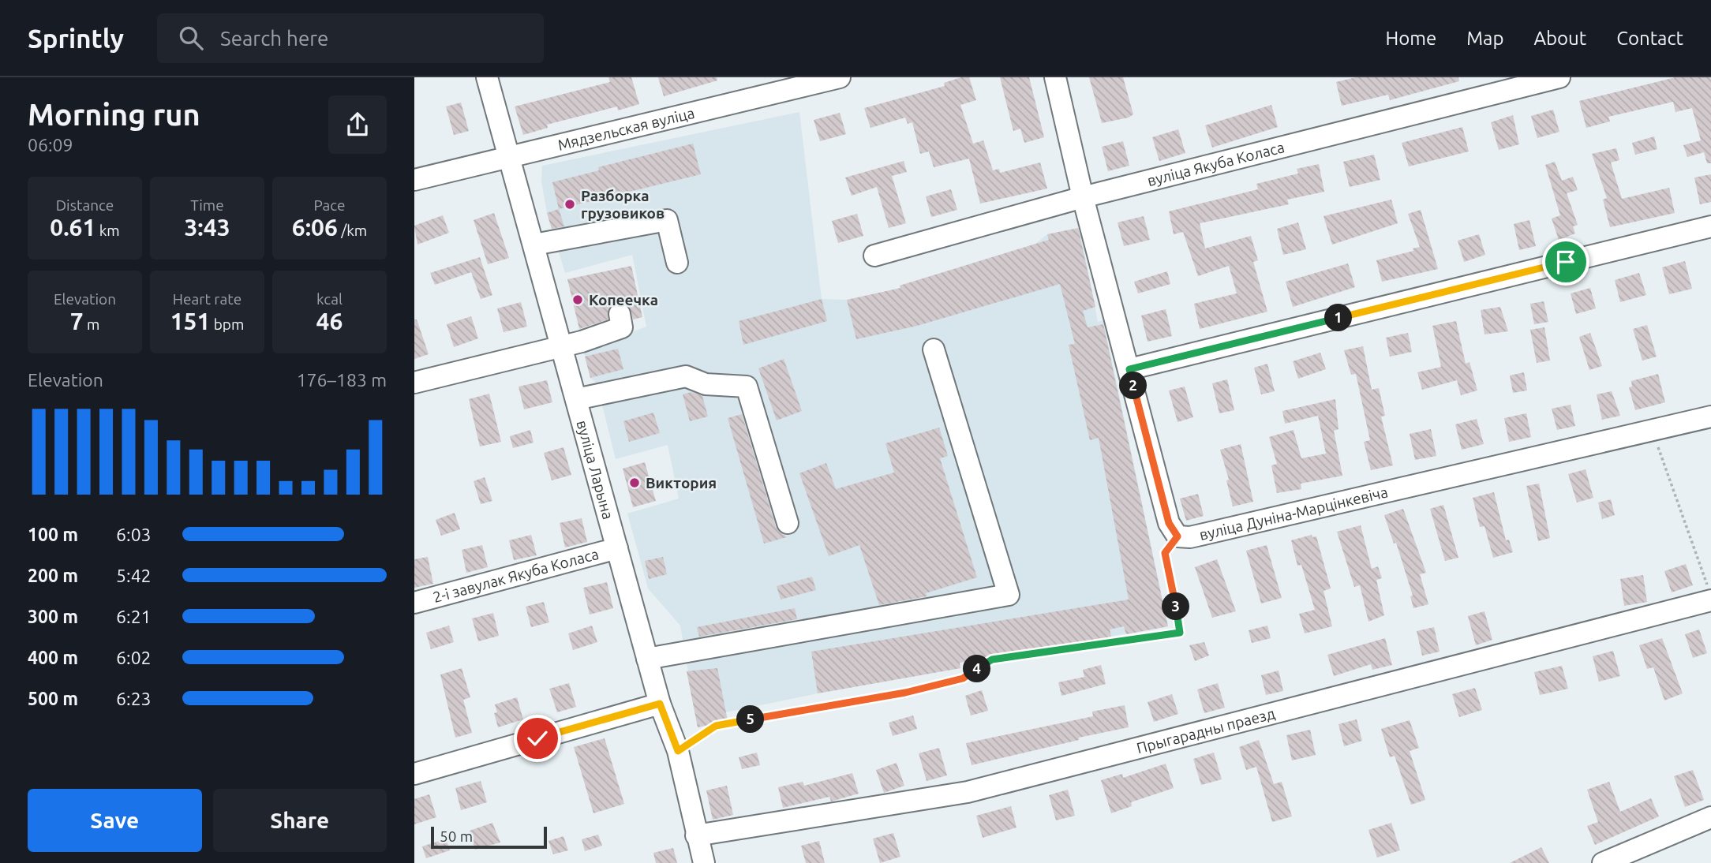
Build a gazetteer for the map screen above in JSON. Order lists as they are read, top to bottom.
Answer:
{
  "streets": {
    "street": [
      "Мядзельская вуліца",
      "вуліца Якуба Коласа",
      "вуліца Ларына",
      "вуліца Дуніна-Марцінкевіча",
      "2-і завулак Якуба Коласа",
      "Прыгарадны праезд"
    ]
  },
  "crossings": [
    ["Мядзельская вуліца", "вуліца Ларына"],
    ["вуліца Якуба Коласа", "вуліца Дуніна-Марцінкевіча"],
    ["вуліца Ларына", "2-і завулак Якуба Коласа"],
    ["вуліца Ларына", "Прыгарадны праезд"]
  ],
  "places": ["Разборка грузовиков", "Копеечка", "Виктория"],
  "scale_bar": "50 m",
  "page": {
    "header": "Sprintly",
    "search": "Search here",
    "nav": [
      "Home",
      "Map",
      "About",
      "Contact"
    ],
    "heading": ["Morning run", "06:09"],
    "stats": [
      ["Distance", "0.61 km"],
      ["Time", "3:43"],
      ["Pace", "6:06 /km"],
      ["Elevation", "7 m"],
      ["Heart rate", "151 bpm"],
      ["kcal", "46"]
    ],
    "pins": [
      "1",
      "2",
      "3",
      "4",
      "5"
    ],
    "chart": ["Elevation", "176–183 m"],
    "list": [
      {
        "name": "100 m",
        "note": "6:03"
      },
      {
        "name": "200 m",
        "note": "5:42"
      },
      {
        "name": "300 m",
        "note": "6:21"
      },
      {
        "name": "400 m",
        "note": "6:02"
      },
      {
        "name": "500 m",
        "note": "6:23"
      }
    ],
    "buttons": ["Save", "Share"],
    "scale": "50 m"
  }
}
